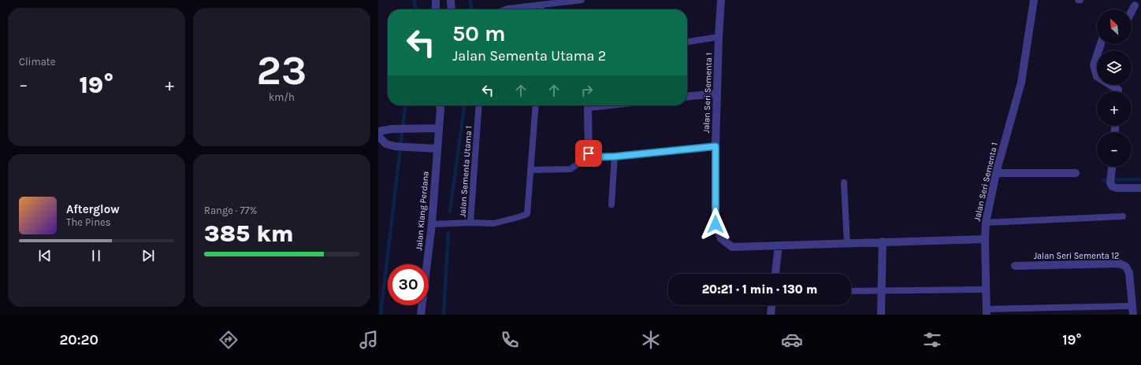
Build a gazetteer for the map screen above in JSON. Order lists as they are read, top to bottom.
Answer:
{
  "streets": {
    "street": ["Jalan Seri Sementa 1", "Jalan Klang Perdana", "Jalan Seri Sementa 12"],
    "lane": ["Jalan Sementa Utama 1"]
  },
  "crossings": [
    ["Jalan Sementa Utama 1", "Jalan Klang Perdana"]
  ],
  "north": "top left",
  "page": {
    "tile": [
      "Climate",
      ["23", "km/h"],
      ["Range · 77%", "385 km"]
    ],
    "map_buttons": ["+", "−"],
    "turn": ["50 m", "Jalan Sementa Utama 2"],
    "heat": ["−", "19°", "+"],
    "song": ["Afterglow", "The Pines"],
    "limit": "30",
    "trip": "20:21 · 1 min · 130 m",
    "tabs": ["20:20", "19°"]
  }
}
